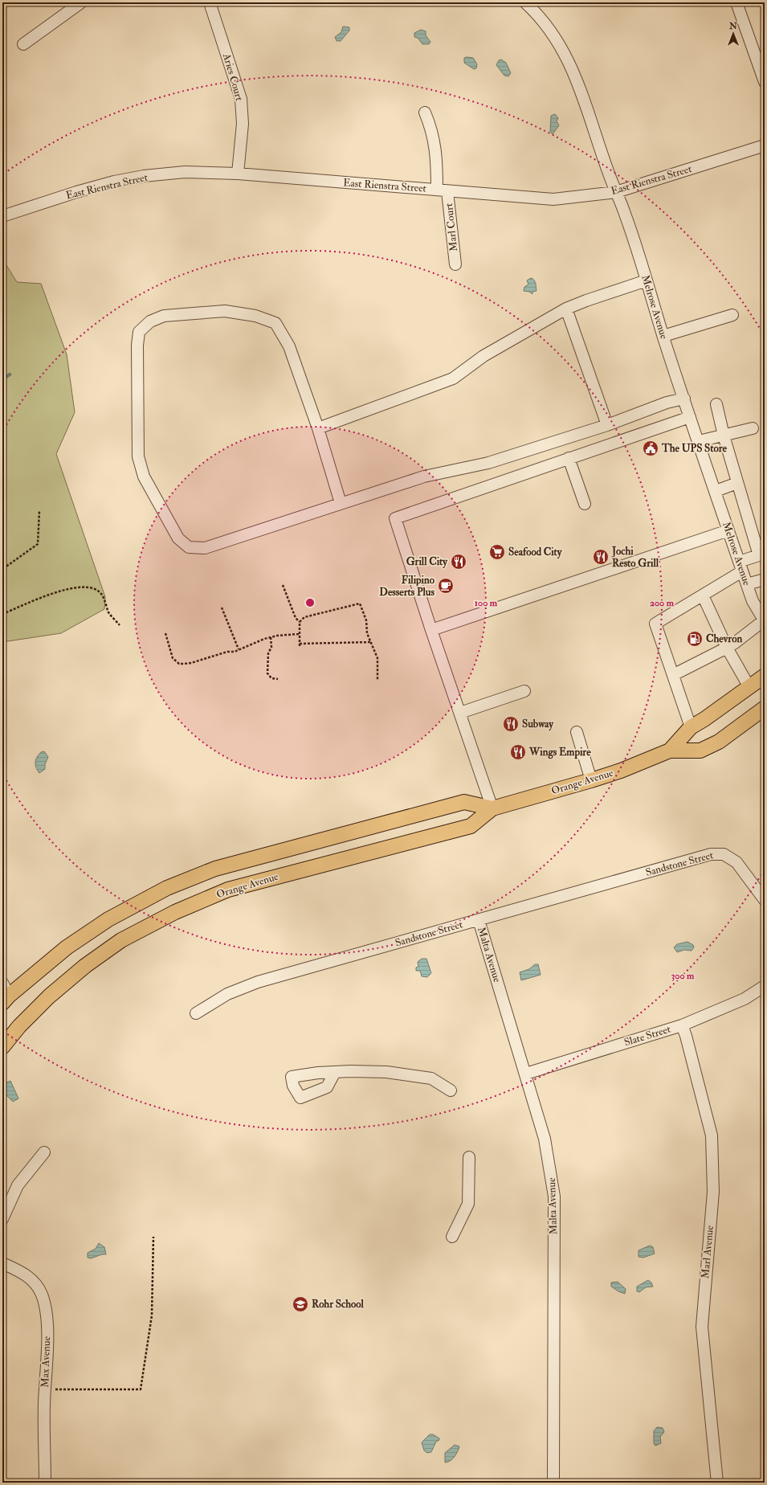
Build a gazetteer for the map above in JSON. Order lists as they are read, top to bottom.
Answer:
{
  "streets": {
    "main road": ["Orange Avenue"],
    "street": [
      "Aries Court",
      "East Rienstra Street",
      "Marl Court",
      "Melrose Avenue",
      "Sandstone Street",
      "Malta Avenue",
      "Slate Street",
      "Marl Avenue",
      "Max Avenue"
    ]
  },
  "crossings": [
    ["Aries Court", "East Rienstra Street"],
    ["East Rienstra Street", "Marl Court"],
    ["East Rienstra Street", "Melrose Avenue"],
    ["Sandstone Street", "Malta Avenue"],
    ["Malta Avenue", "Slate Street"],
    ["Slate Street", "Marl Avenue"]
  ],
  "places": {
    "public building": ["The UPS Store"],
    "supermarket": ["Seafood City"],
    "restaurant": [
      "Jochi Resto Grill",
      "Grill City",
      "Subway",
      "Wings Empire"
    ],
    "cafe": ["Filipino Desserts Plus"],
    "fuel station": ["Chevron"],
    "school or university": ["Rohr School"]
  },
  "north": "top",
  "rings": ["100 m", "200 m", "300 m"]
}
